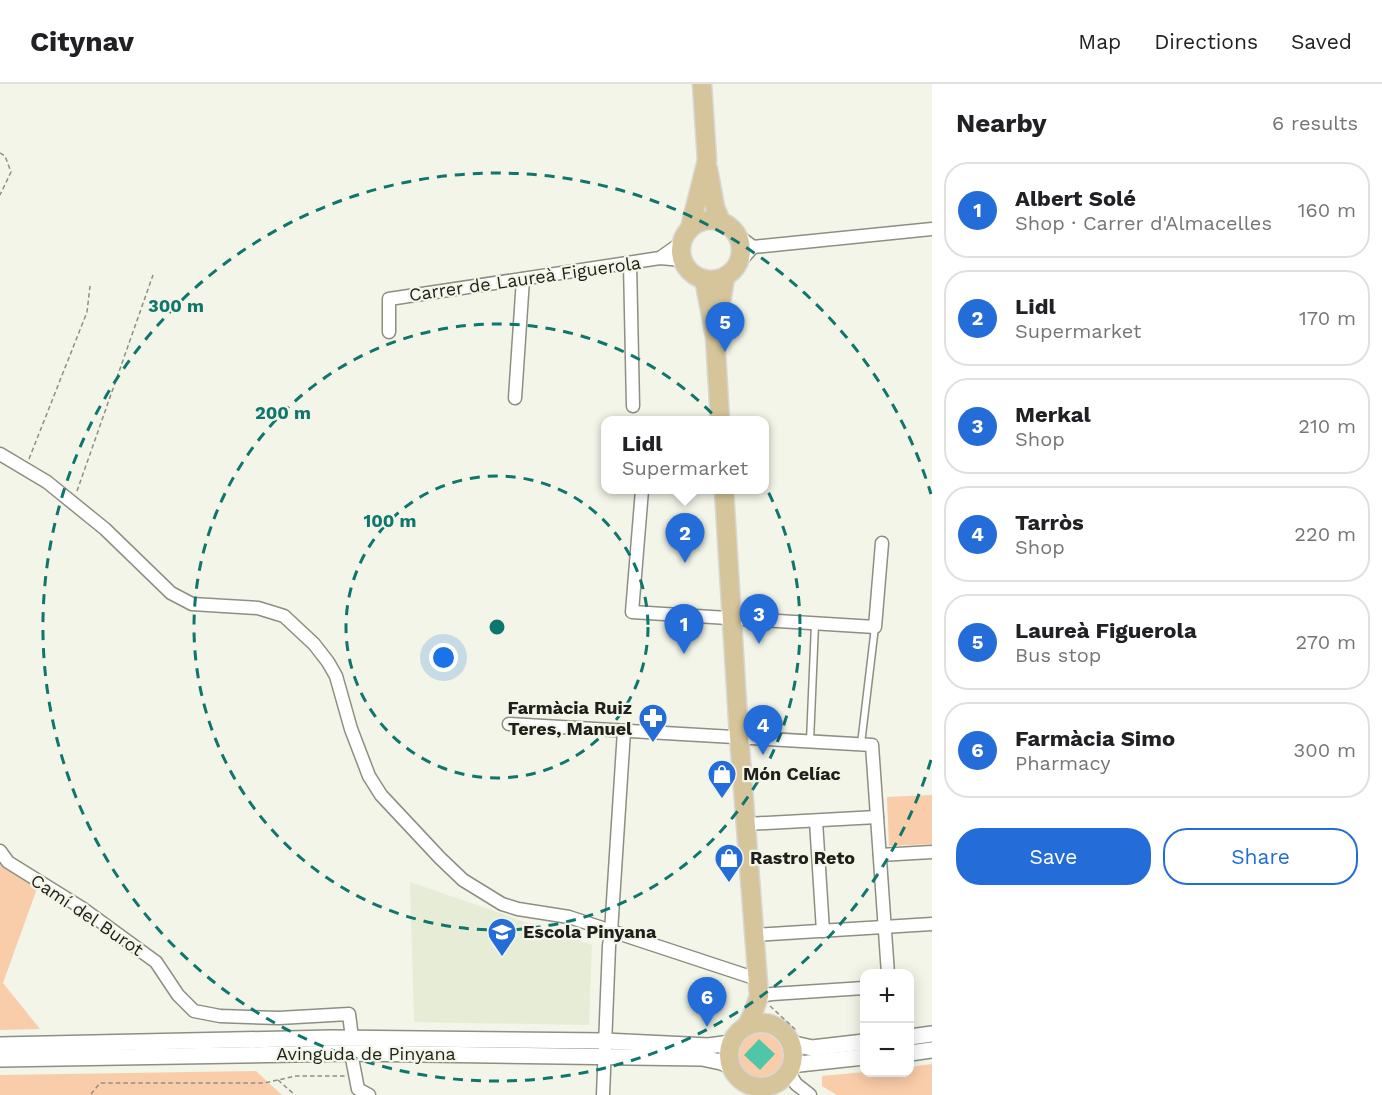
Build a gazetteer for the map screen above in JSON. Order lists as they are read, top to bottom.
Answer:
{
  "streets": {
    "street": ["Carrer de Laureà Figuerola", "Camí del Burot", "Avinguda de Pinyana"]
  },
  "crossings": [
    ["Camí del Burot", "Avinguda de Pinyana"]
  ],
  "places": {
    "pharmacy": ["Farmàcia Ruiz Teres, Manuel"],
    "shop": ["Món Celíac", "Rastro Reto"],
    "school or university": ["Escola Pinyana"]
  },
  "page": {
    "header": "Citynav",
    "nav": ["Map", "Directions", "Saved"],
    "heading": ["Nearby", "6 results"],
    "list": [
      {
        "mark": "1",
        "name": "Albert Solé",
        "note": "Shop · Carrer d'Almacelles",
        "value": "160 m"
      },
      {
        "mark": "2",
        "name": "Lidl",
        "note": "Supermarket",
        "value": "170 m"
      },
      {
        "mark": "3",
        "name": "Merkal",
        "note": "Shop",
        "value": "210 m"
      },
      {
        "mark": "4",
        "name": "Tarròs",
        "note": "Shop",
        "value": "220 m"
      },
      {
        "mark": "5",
        "name": "Laureà Figuerola",
        "note": "Bus stop",
        "value": "270 m"
      },
      {
        "mark": "6",
        "name": "Farmàcia Simo",
        "note": "Pharmacy",
        "value": "300 m"
      }
    ],
    "pins": [
      "5",
      "2",
      "3",
      "1",
      "4",
      "6"
    ],
    "popup": ["Lidl", "Supermarket"],
    "buttons": ["Save", "Share"],
    "map_buttons": ["+", "−"]
  },
  "rings": ["300 m", "200 m", "100 m"]
}
